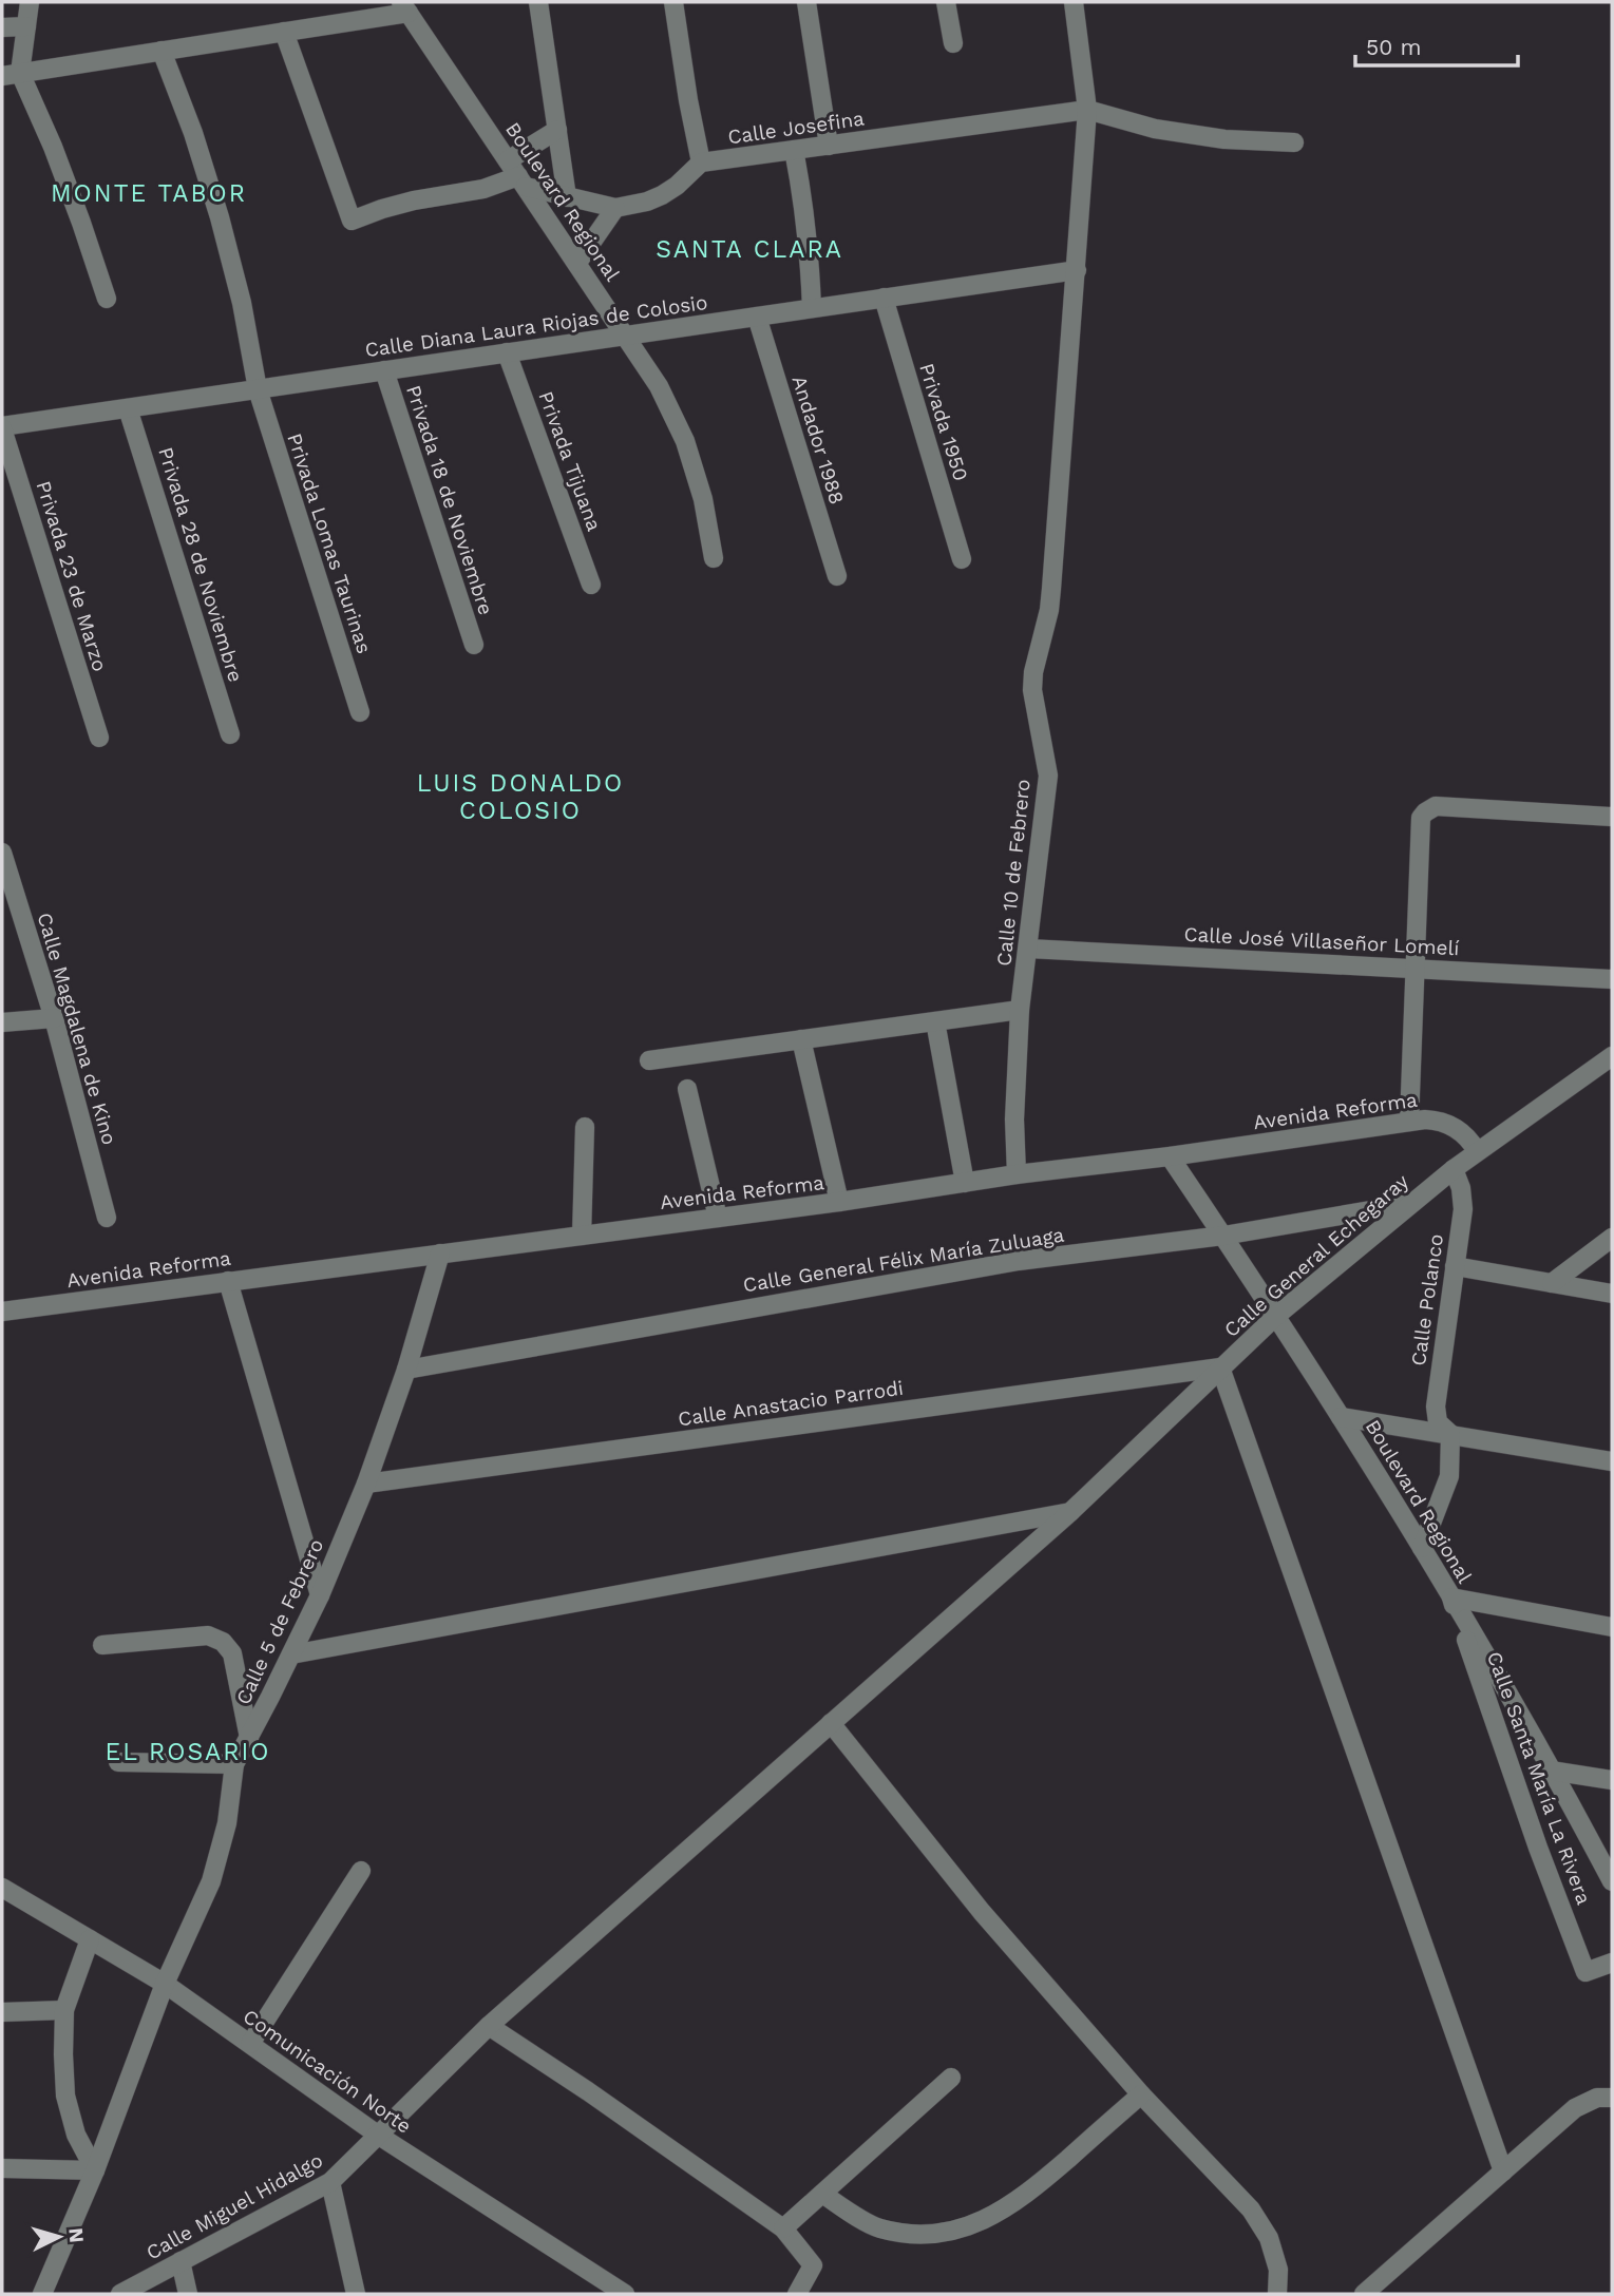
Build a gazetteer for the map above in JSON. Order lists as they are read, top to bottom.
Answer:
{
  "streets": {
    "street": [
      "Calle Josefina",
      "Boulevard Regional",
      "Calle Diana Laura Riojas de Colosio",
      "Privada 1950",
      "Andador 1988",
      "Privada Tijuana",
      "Privada 18 de Noviembre",
      "Privada Lomas Taurinas",
      "Privada 28 de Noviembre",
      "Privada 23 de Marzo",
      "Calle 10 de Febrero",
      "Calle José Villaseñor Lomelí",
      "Calle Magdalena de Kino",
      "Avenida Reforma",
      "Calle General Echegaray",
      "Calle General Félix María Zuluaga",
      "Calle Polanco",
      "Calle Anastacio Parrodi",
      "Calle 5 de Febrero",
      "Calle Santa María La Rivera",
      "Comunicación Norte",
      "Calle Miguel Hidalgo"
    ]
  },
  "crossings": [
    ["Calle Josefina", "Calle 10 de Febrero"],
    ["Boulevard Regional", "Calle Diana Laura Riojas de Colosio"],
    ["Boulevard Regional", "Avenida Reforma"],
    ["Boulevard Regional", "Calle General Echegaray"],
    ["Boulevard Regional", "Calle General Félix María Zuluaga"],
    ["Boulevard Regional", "Calle Santa María La Rivera"],
    ["Calle Diana Laura Riojas de Colosio", "Privada 1950"],
    ["Calle Diana Laura Riojas de Colosio", "Andador 1988"],
    ["Calle Diana Laura Riojas de Colosio", "Privada Tijuana"],
    ["Calle Diana Laura Riojas de Colosio", "Privada 18 de Noviembre"],
    ["Calle Diana Laura Riojas de Colosio", "Privada Lomas Taurinas"],
    ["Calle Diana Laura Riojas de Colosio", "Privada 28 de Noviembre"],
    ["Calle Diana Laura Riojas de Colosio", "Privada 23 de Marzo"],
    ["Calle Diana Laura Riojas de Colosio", "Calle 10 de Febrero"],
    ["Calle 10 de Febrero", "Calle José Villaseñor Lomelí"],
    ["Calle 10 de Febrero", "Avenida Reforma"],
    ["Avenida Reforma", "Calle General Echegaray"],
    ["Avenida Reforma", "Calle 5 de Febrero"],
    ["Calle General Echegaray", "Calle General Félix María Zuluaga"],
    ["Calle General Echegaray", "Calle Polanco"],
    ["Calle General Echegaray", "Calle Anastacio Parrodi"],
    ["Calle General Echegaray", "Calle Miguel Hidalgo"],
    ["Calle General Félix María Zuluaga", "Calle 5 de Febrero"],
    ["Calle Anastacio Parrodi", "Calle 5 de Febrero"],
    ["Calle 5 de Febrero", "Comunicación Norte"],
    ["Comunicación Norte", "Calle Miguel Hidalgo"]
  ],
  "districts": [
    "MONTE TABOR",
    "SANTA CLARA",
    "LUIS DONALDO COLOSIO",
    "EL ROSARIO"
  ],
  "scale_bar": "50 m",
  "north": "right"
}
